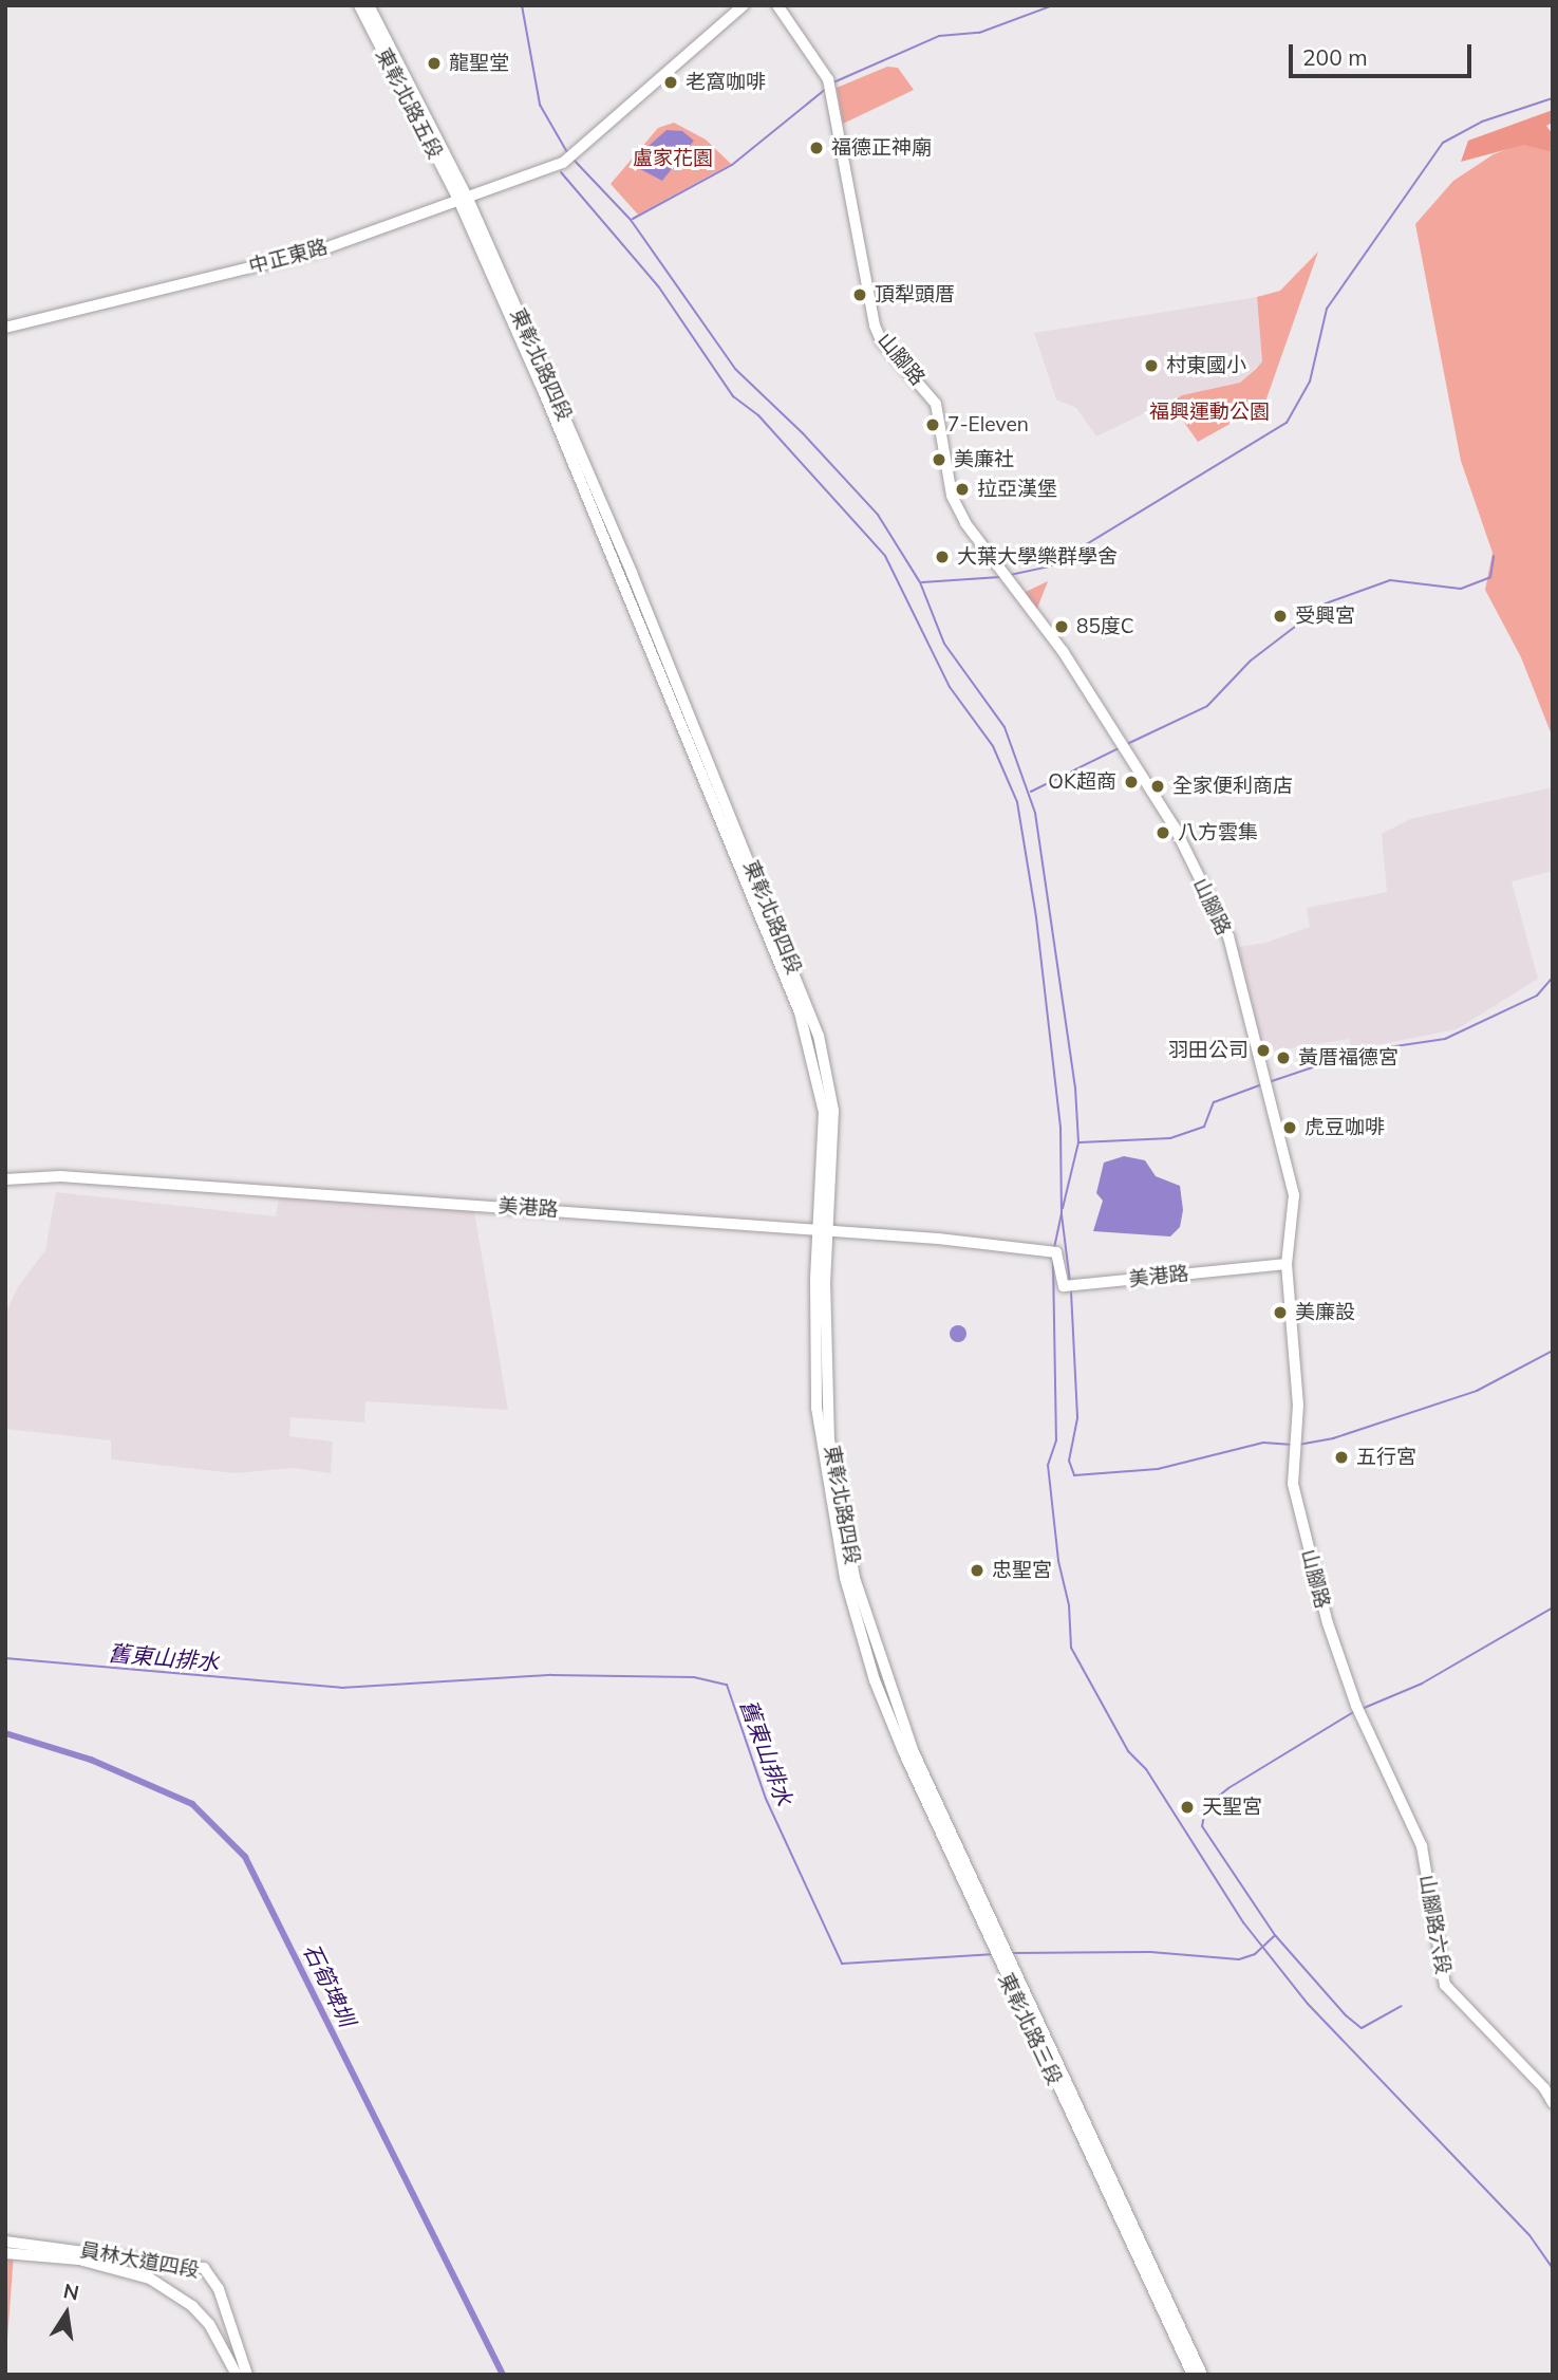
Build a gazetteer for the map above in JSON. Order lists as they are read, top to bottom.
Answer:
{
  "streets": {
    "street": [
      "東彰北路五段",
      "中正東路",
      "山腳路",
      "東彰北路四段",
      "美港路",
      "山腳路六段",
      "東彰北路三段",
      "員林大道四段"
    ]
  },
  "crossings": [
    ["東彰北路五段", "中正東路"],
    ["東彰北路五段", "東彰北路四段"],
    ["中正東路", "東彰北路四段"],
    ["山腳路", "美港路"],
    ["山腳路", "山腳路六段"],
    ["東彰北路四段", "美港路"],
    ["東彰北路四段", "東彰北路三段"]
  ],
  "water": ["舊東山排水", "石筍埤圳"],
  "parks": ["盧家花園", "福興運動公園"],
  "places": [
    "龍聖堂",
    "老窩咖啡",
    "福德正神廟",
    "頂犁頭厝",
    "村東國小",
    "7-Eleven",
    "美廉社",
    "拉亞漢堡",
    "大葉大學樂群學舍",
    "受興宮",
    "85度C",
    "OK超商",
    "全家便利商店",
    "八方雲集",
    "羽田公司",
    "黃厝福德宮",
    "虎豆咖啡",
    "美廉設",
    "五行宮",
    "忠聖宮",
    "天聖宮"
  ],
  "scale_bar": "200 m",
  "north": "top"
}
